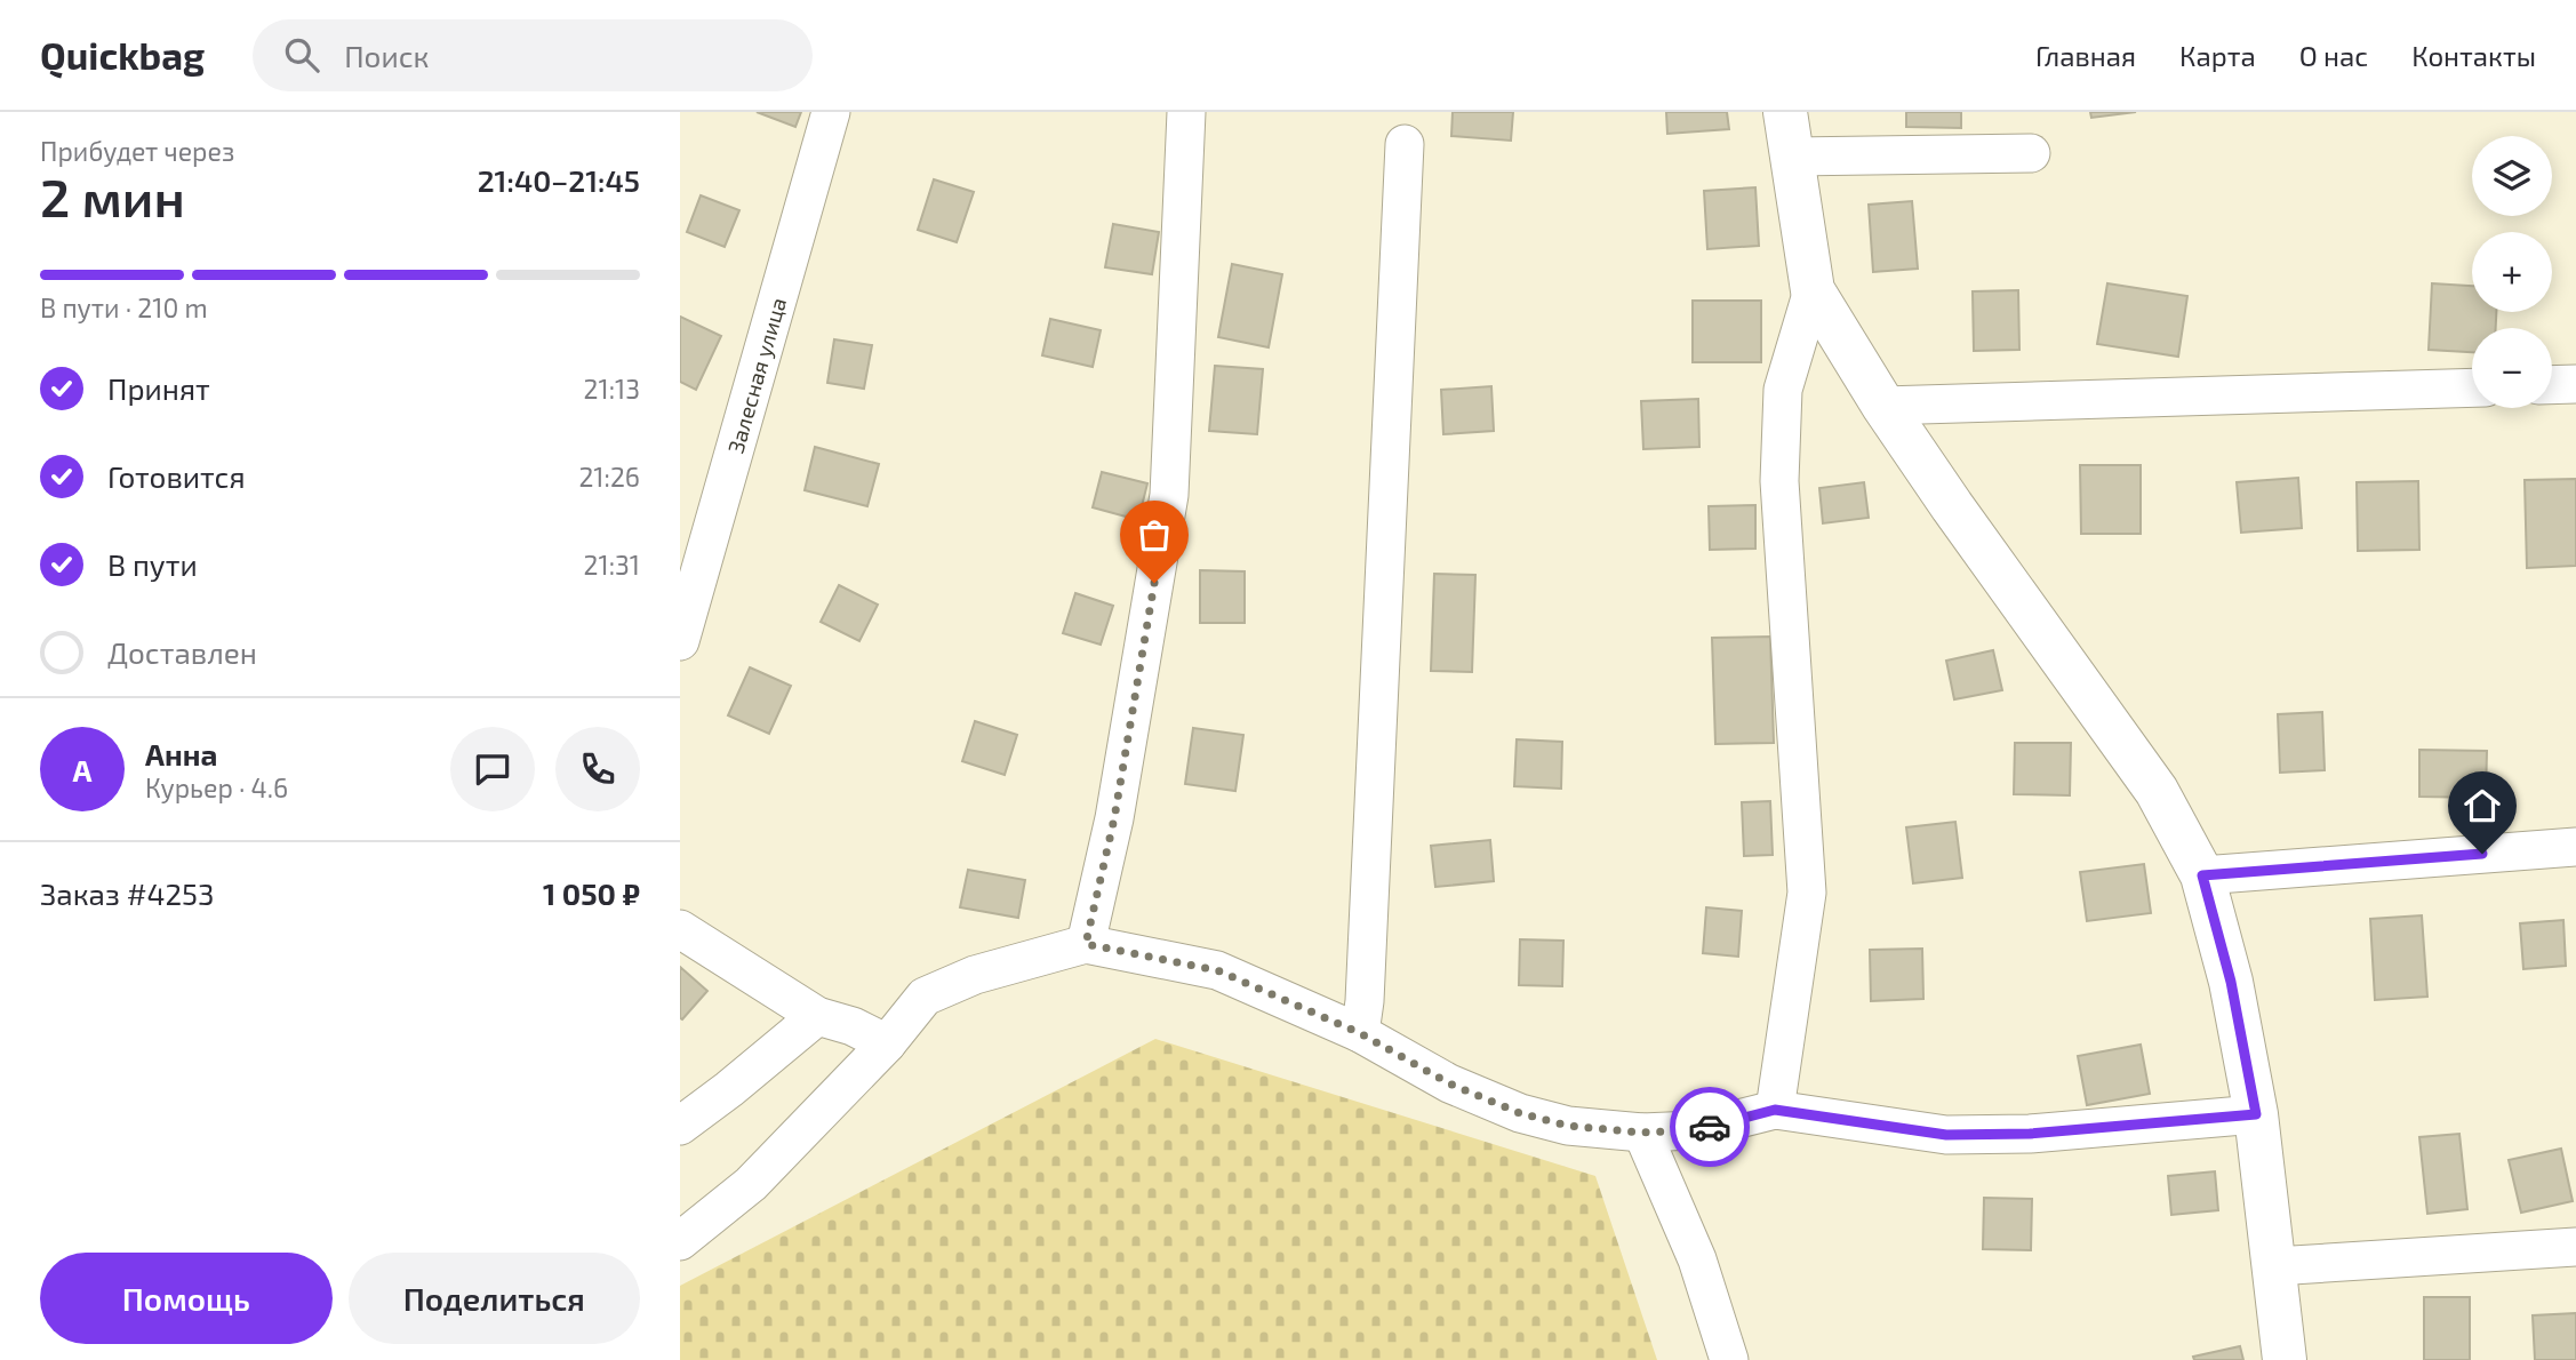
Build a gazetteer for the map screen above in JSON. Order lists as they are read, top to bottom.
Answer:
{
  "streets": {
    "street": ["Залесная улица"]
  },
  "page": {
    "header": "Quickbag",
    "search": "Поиск",
    "nav": [
      "Главная",
      "Карта",
      "О нас",
      "Контакты"
    ],
    "heading": ["2 мин", "Прибудет через", "21:40–21:45"],
    "panel": [
      "Анна",
      "Курьер · 4.6",
      "Заказ #4253",
      "1 050 ₽"
    ],
    "map_buttons": ["+", "−"],
    "bar": "В пути · 210 m",
    "list": [
      ["Принят", "21:13"],
      ["Готовится", "21:26"],
      ["В пути", "21:31"],
      "Доставлен"
    ],
    "round": "А",
    "buttons": ["Помощь", "Поделиться"]
  }
}
